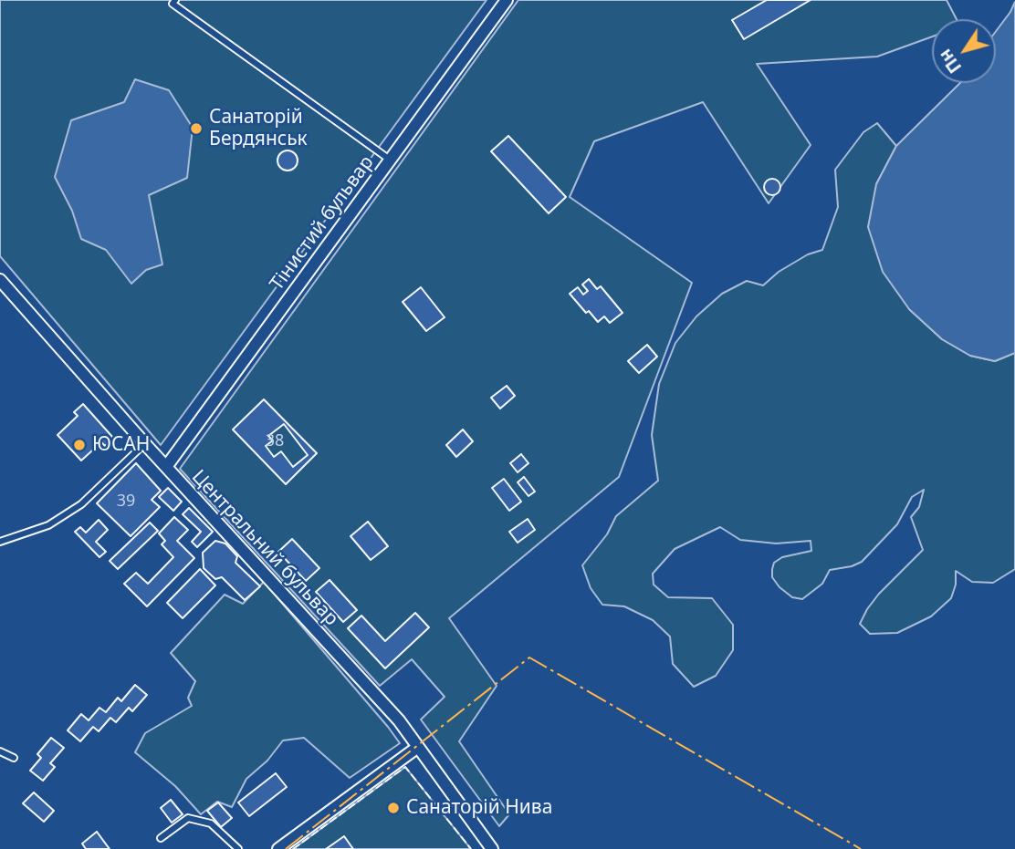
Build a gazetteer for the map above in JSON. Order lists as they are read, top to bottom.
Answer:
{
  "streets": {
    "street": ["Тінистий бульвар", "Центральний бульвар"]
  },
  "crossings": [
    ["Тінистий бульвар", "Центральний бульвар"]
  ],
  "places": ["Санаторій Бердянськ", "ЮСАН", "Санаторій Нива"],
  "house_numbers": ["38", "39"],
  "north": "bottom left"
}
